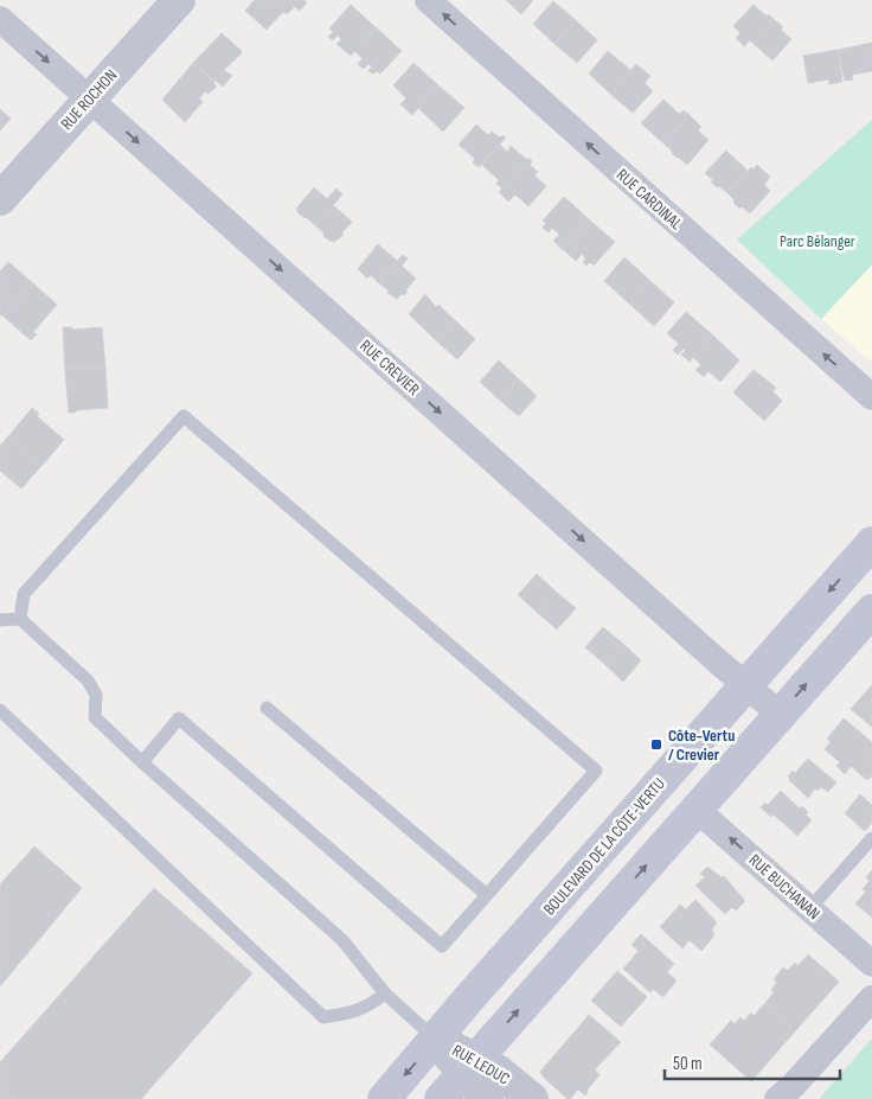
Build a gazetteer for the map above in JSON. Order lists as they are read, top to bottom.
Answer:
{
  "streets": {
    "main road": ["BOULEVARD DE LA CÔTE-VERTU"],
    "street": [
      "RUE ROCHON",
      "RUE CARDINAL",
      "RUE CREVIER",
      "RUE BUCHANAN",
      "RUE LEDUC"
    ]
  },
  "crossings": [
    ["RUE ROCHON", "RUE CREVIER"],
    ["RUE CREVIER", "BOULEVARD DE LA CÔTE-VERTU"],
    ["BOULEVARD DE LA CÔTE-VERTU", "RUE LEDUC"]
  ],
  "one_way": ["RUE CARDINAL", "RUE CREVIER", "RUE BUCHANAN"],
  "parks": ["Parc Bélanger"],
  "places": {
    "transit": ["Côte-Vertu / Crevier"]
  },
  "scale_bar": "50 m"
}
